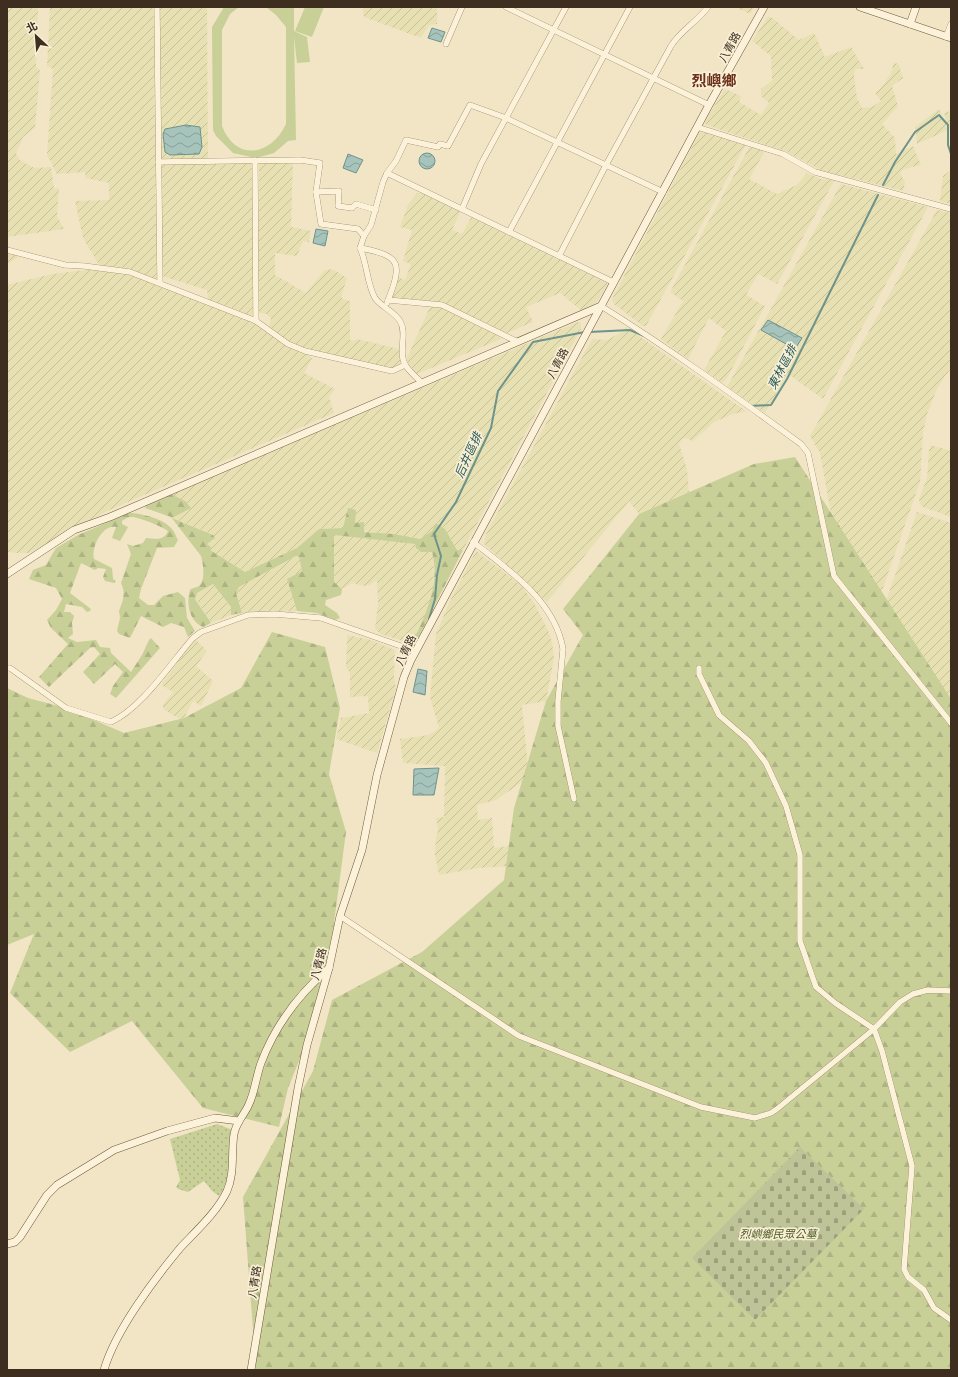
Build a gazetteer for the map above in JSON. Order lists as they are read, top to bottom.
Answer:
{
  "streets": {
    "main road": ["八青路"]
  },
  "districts": ["烈嶼鄉"],
  "water": ["東林區排", "后井區排"],
  "parks": ["烈嶼鄉民眾公墓"],
  "north": "top left"
}
